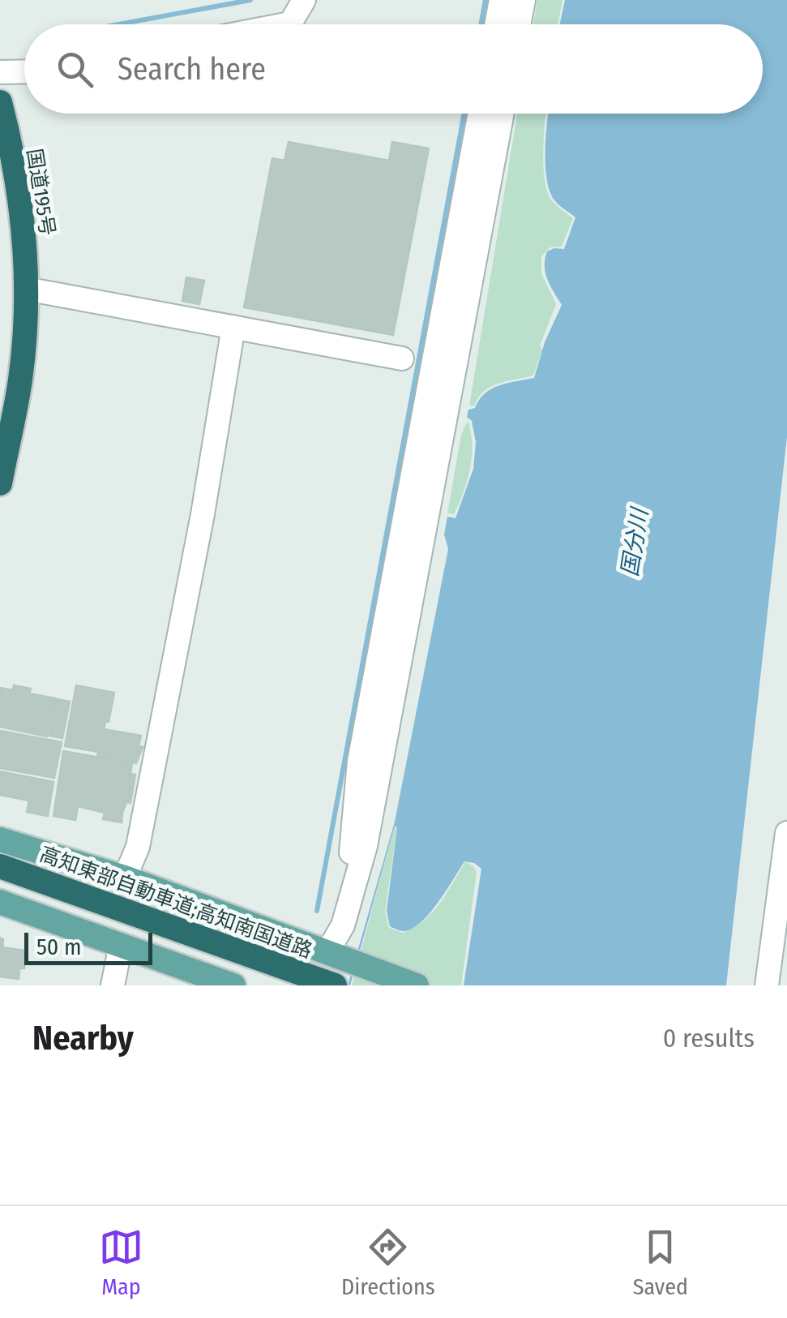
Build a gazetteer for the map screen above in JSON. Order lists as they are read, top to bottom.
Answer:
{
  "streets": {
    "highway": ["国道195号", "高知東部自動車道;高知南国道路"]
  },
  "water": ["国分川"],
  "scale_bar": "50 m",
  "page": {
    "search": "Search here",
    "scale": "50 m",
    "heading": ["Nearby", "0 results"],
    "nav": ["Map", "Directions", "Saved"]
  }
}
